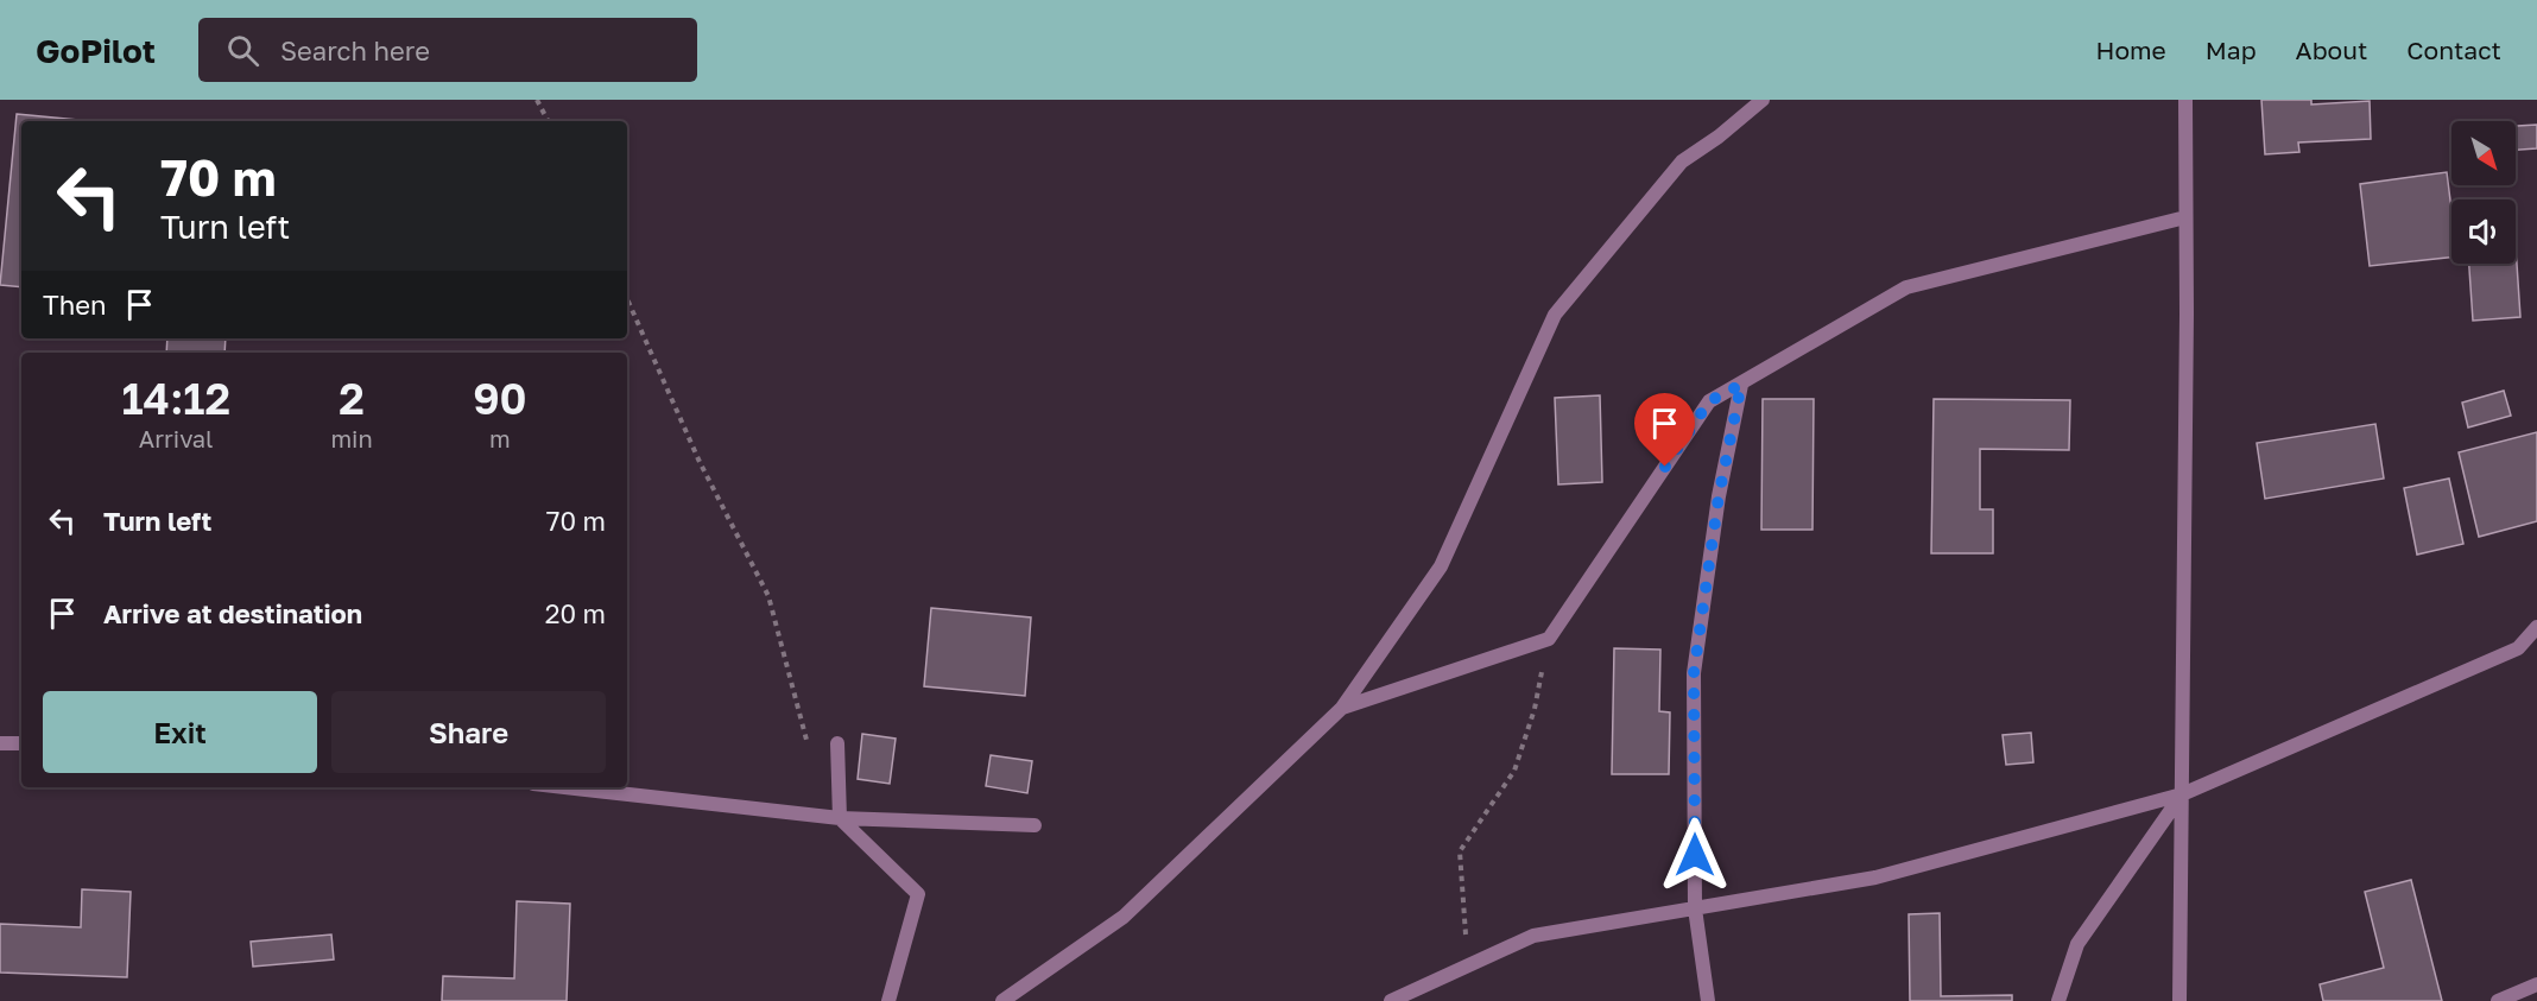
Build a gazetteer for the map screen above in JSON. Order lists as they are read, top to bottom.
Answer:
{
  "north": "bottom right",
  "page": {
    "header": "GoPilot",
    "search": "Search here",
    "nav": [
      "Home",
      "Map",
      "About",
      "Contact"
    ],
    "turn": ["70 m", "Turn left"],
    "then": "Then",
    "eta": [
      "14:12",
      "Arrival",
      "2",
      "min",
      "90",
      "m"
    ],
    "list": [
      {
        "name": "Turn left",
        "value": "70 m"
      },
      {
        "name": "Arrive at destination",
        "value": "20 m"
      }
    ],
    "buttons": ["Exit", "Share"]
  }
}
